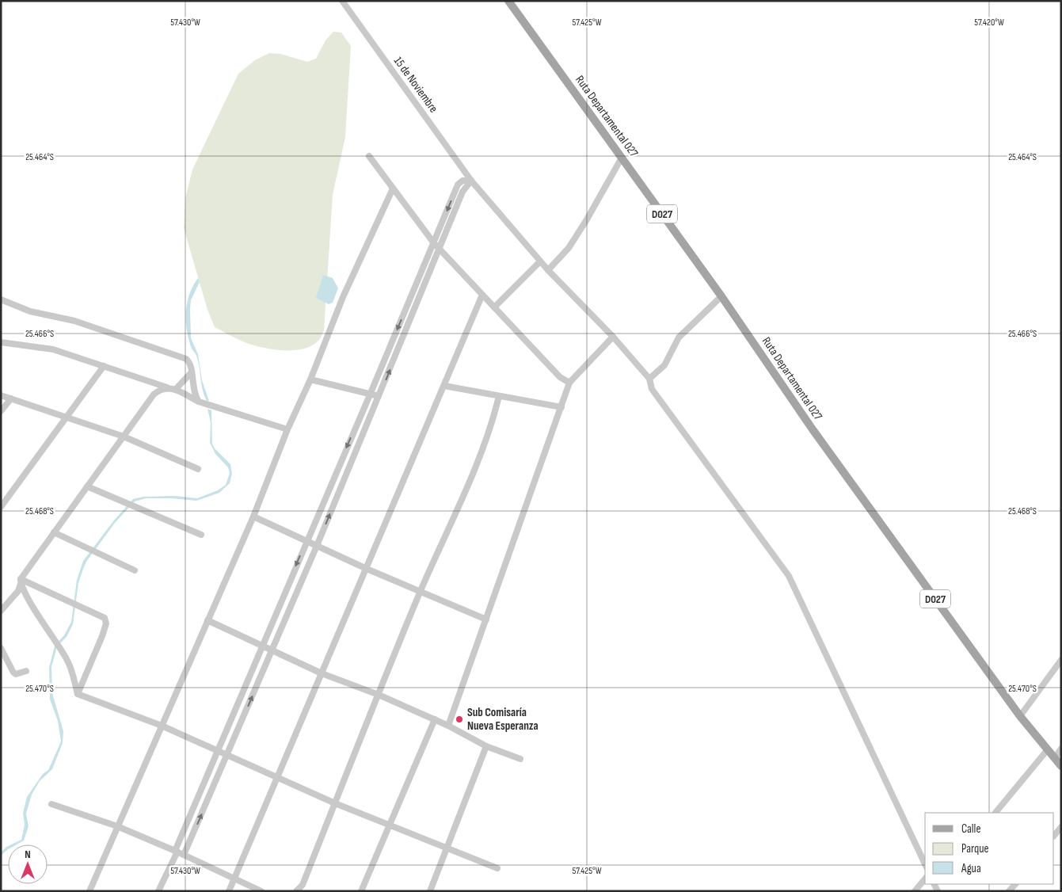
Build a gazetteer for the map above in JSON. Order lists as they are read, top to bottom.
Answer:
{
  "streets": {
    "main road": ["Ruta Departamental 027", "D027"],
    "street": ["15 de Noviembre"]
  },
  "places": ["Sub Comisaría Nueva Esperanza"],
  "legend": ["Calle", "Parque", "Agua"],
  "north": "top",
  "coordinates": [
    "57.430°W",
    "57.425°W",
    "57.420°W",
    "25.464°S",
    "25.466°S",
    "25.468°S",
    "25.470°S"
  ]
}
